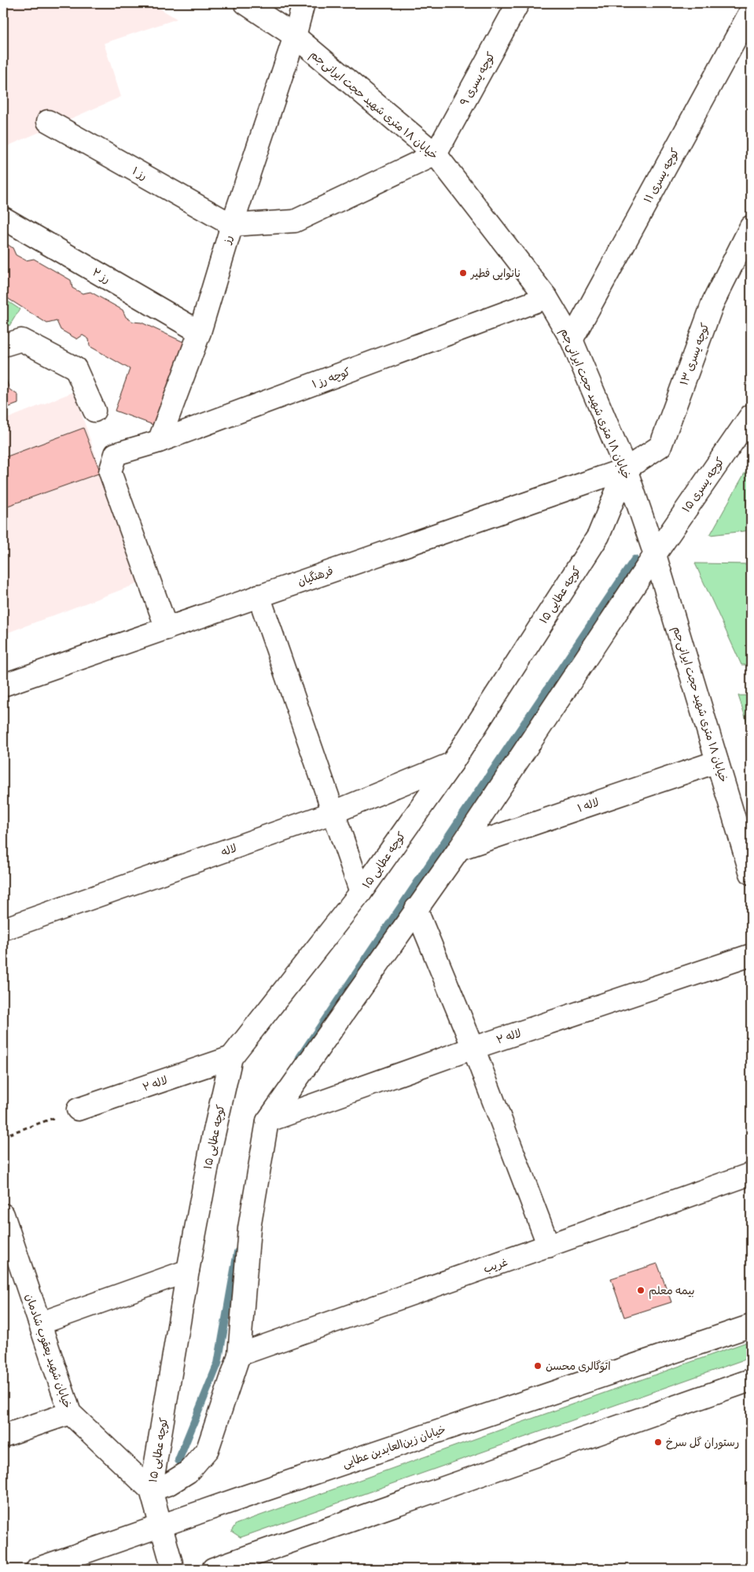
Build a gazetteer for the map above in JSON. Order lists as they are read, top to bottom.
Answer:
{
  "streets": {
    "street": [
      "کوچه یسری ۹",
      "خیابان ۱۸ متری شهید حجت ایرانی‌جم",
      "رز ۱",
      "کوچه یسری ۱۱",
      "رز",
      "رز ۲",
      "کوچه یسری ۱۳",
      "کوچه رز ۱",
      "کوچه یسری ۱۵",
      "فرهنگیان",
      "کوچه عطایی ۱۵",
      "لاله ۱",
      "لاله",
      "لاله ۲",
      "غریب",
      "خیابان شهید یعقوب شادمان",
      "خیابان زین‌العابدین عطایی"
    ]
  },
  "crossings": [
    ["کوچه یسری ۹", "خیابان ۱۸ متری شهید حجت ایرانی‌جم"],
    ["خیابان ۱۸ متری شهید حجت ایرانی‌جم", "کوچه یسری ۱۱"],
    ["خیابان ۱۸ متری شهید حجت ایرانی‌جم", "رز"],
    ["خیابان ۱۸ متری شهید حجت ایرانی‌جم", "کوچه یسری ۱۳"],
    ["خیابان ۱۸ متری شهید حجت ایرانی‌جم", "کوچه رز ۱"],
    ["خیابان ۱۸ متری شهید حجت ایرانی‌جم", "کوچه یسری ۱۵"],
    ["خیابان ۱۸ متری شهید حجت ایرانی‌جم", "فرهنگیان"],
    ["خیابان ۱۸ متری شهید حجت ایرانی‌جم", "کوچه عطایی ۱۵"],
    ["خیابان ۱۸ متری شهید حجت ایرانی‌جم", "لاله ۱"],
    ["رز ۱", "رز"],
    ["رز", "رز ۲"],
    ["رز", "کوچه رز ۱"],
    ["کوچه یسری ۱۳", "فرهنگیان"],
    ["کوچه یسری ۱۳", "کوچه عطایی ۱۵"],
    ["کوچه رز ۱", "فرهنگیان"],
    ["کوچه یسری ۱۵", "کوچه عطایی ۱۵"],
    ["فرهنگیان", "کوچه عطایی ۱۵"],
    ["کوچه عطایی ۱۵", "لاله ۱"],
    ["کوچه عطایی ۱۵", "لاله"],
    ["کوچه عطایی ۱۵", "لاله ۲"],
    ["کوچه عطایی ۱۵", "غریب"],
    ["کوچه عطایی ۱۵", "خیابان شهید یعقوب شادمان"]
  ],
  "places": [
    "نانوایی فطیر",
    "بیمه معلم",
    "اتوگالری محسن",
    "رستوران گل سرخ"
  ]
}
